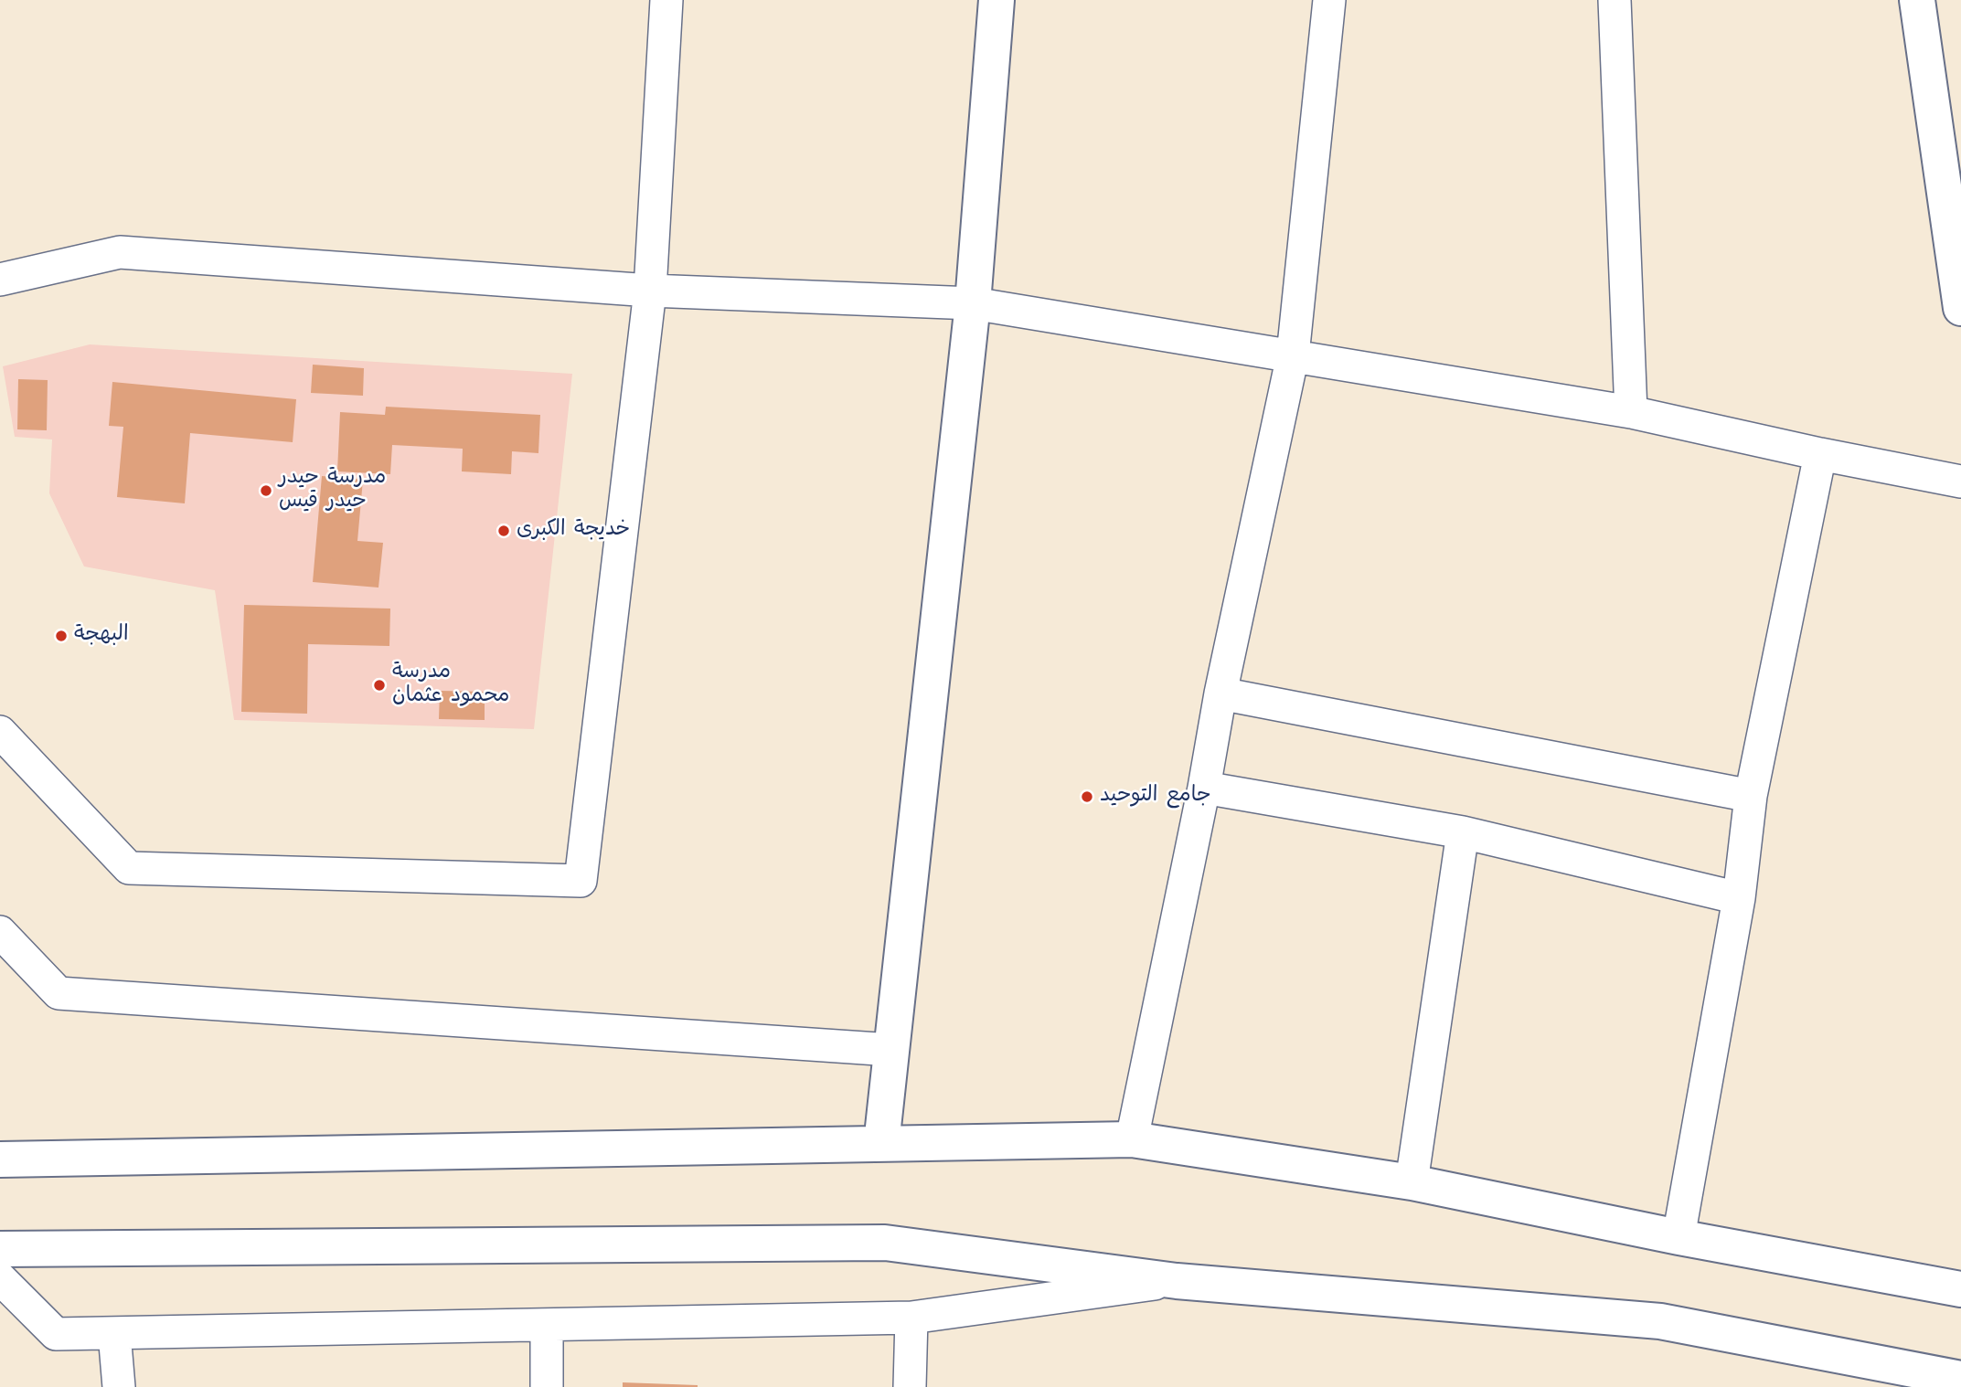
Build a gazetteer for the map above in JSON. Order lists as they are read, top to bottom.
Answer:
{
  "places": [
    "مدرسة حيدر حيدر قيس",
    "خديجة الكبرى",
    "البهجة",
    "مدرسة محمود عثمان",
    "جامع التوحيد"
  ]
}
